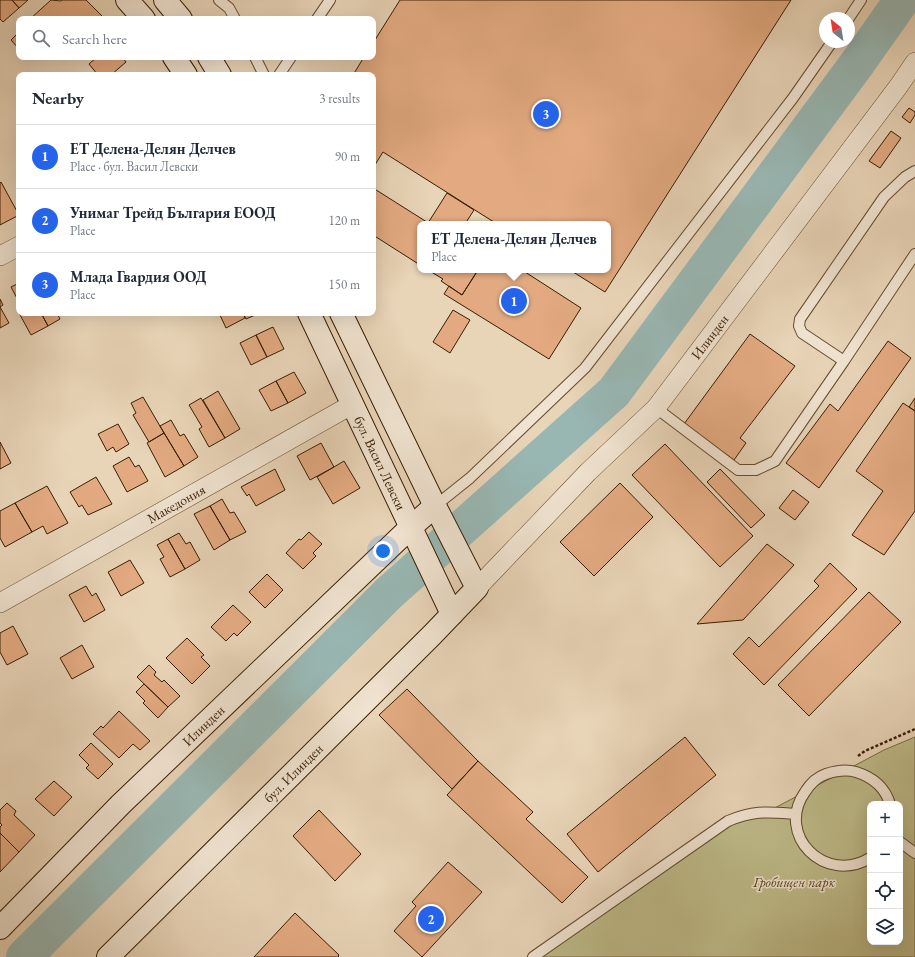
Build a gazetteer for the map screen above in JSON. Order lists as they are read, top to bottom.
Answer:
{
  "streets": {
    "main road": ["Илинден", "бул. Васил Левски", "бул. Илинден"],
    "street": ["Македония"]
  },
  "crossings": [
    ["Илинден", "бул. Васил Левски"],
    ["Илинден", "бул. Илинден"],
    ["бул. Васил Левски", "Македония"],
    ["бул. Васил Левски", "бул. Илинден"]
  ],
  "parks": ["Гробищен парк"],
  "north": "top left",
  "page": {
    "search": "Search here",
    "heading": ["Nearby", "3 results"],
    "pins": ["3", "1", "2"],
    "list": [
      {
        "mark": "1",
        "name": "ЕТ Делена-Делян Делчев",
        "note": "Place · бул. Васил Левски",
        "value": "90 m"
      },
      {
        "mark": "2",
        "name": "Унимаг Трейд България ЕООД",
        "note": "Place",
        "value": "120 m"
      },
      {
        "mark": "3",
        "name": "Млада Гвардия ООД",
        "note": "Place",
        "value": "150 m"
      }
    ],
    "popup": ["ЕТ Делена-Делян Делчев", "Place"],
    "map_buttons": ["+", "−"]
  }
}
